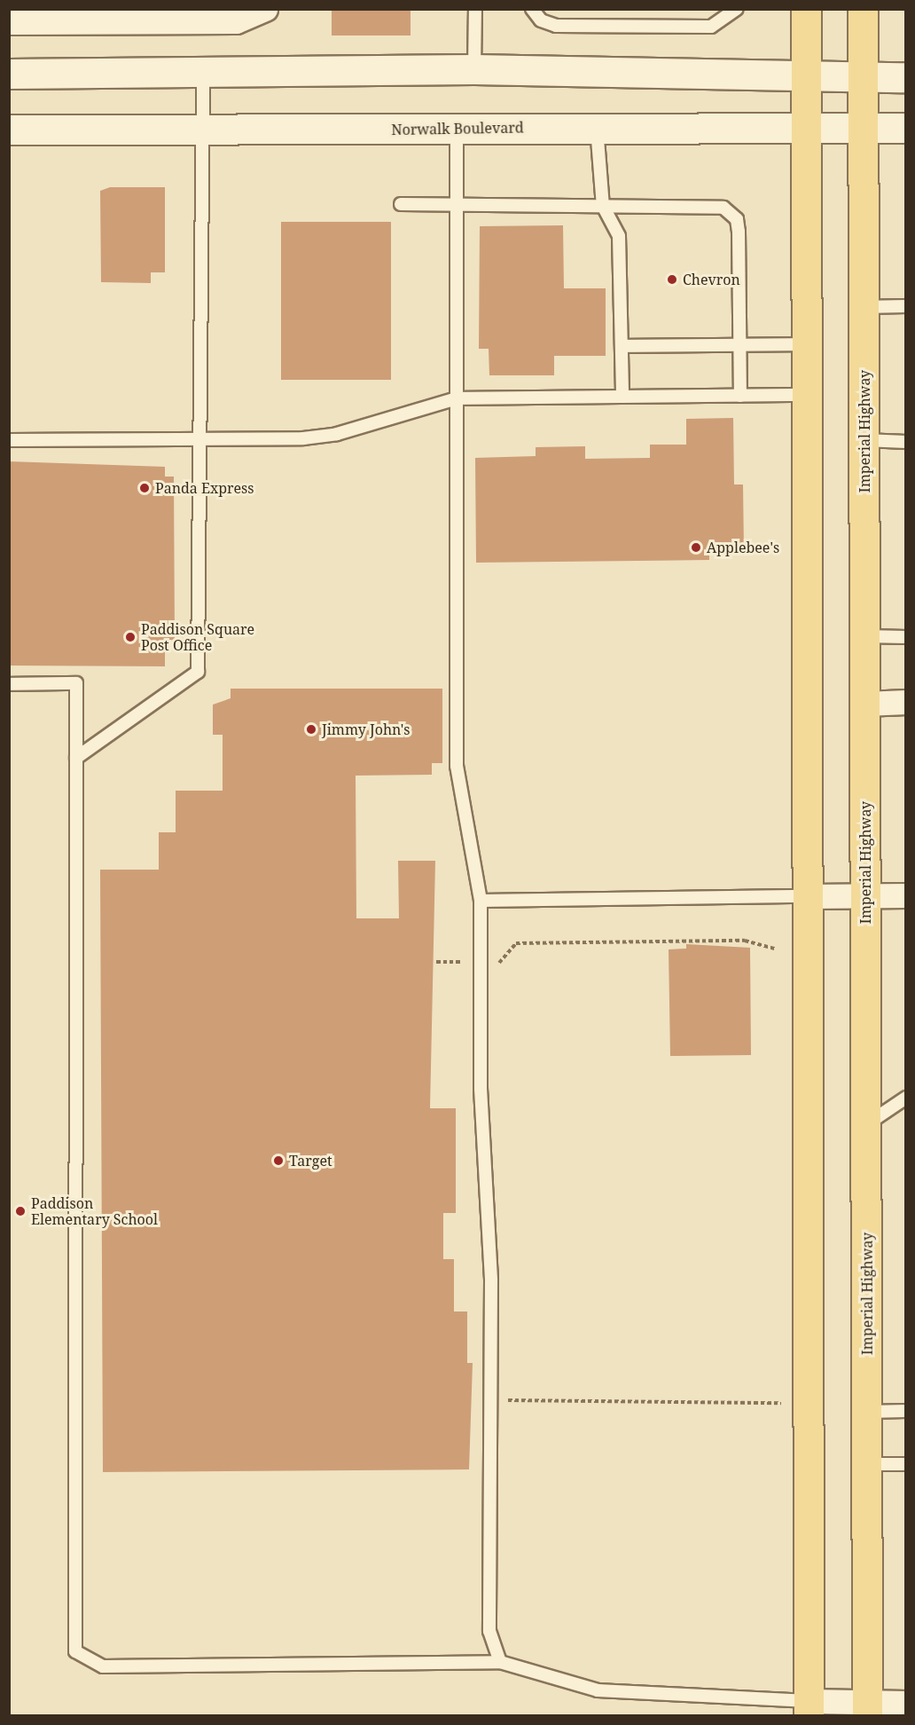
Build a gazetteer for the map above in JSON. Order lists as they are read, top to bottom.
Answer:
{
  "streets": {
    "main road": ["Norwalk Boulevard", "Imperial Highway"]
  },
  "crossings": [
    ["Norwalk Boulevard", "Imperial Highway"]
  ],
  "places": [
    "Chevron",
    "Panda Express",
    "Applebee's",
    "Paddison Square Post Office",
    "Jimmy John's",
    "Target",
    "Paddison Elementary School"
  ]
}
